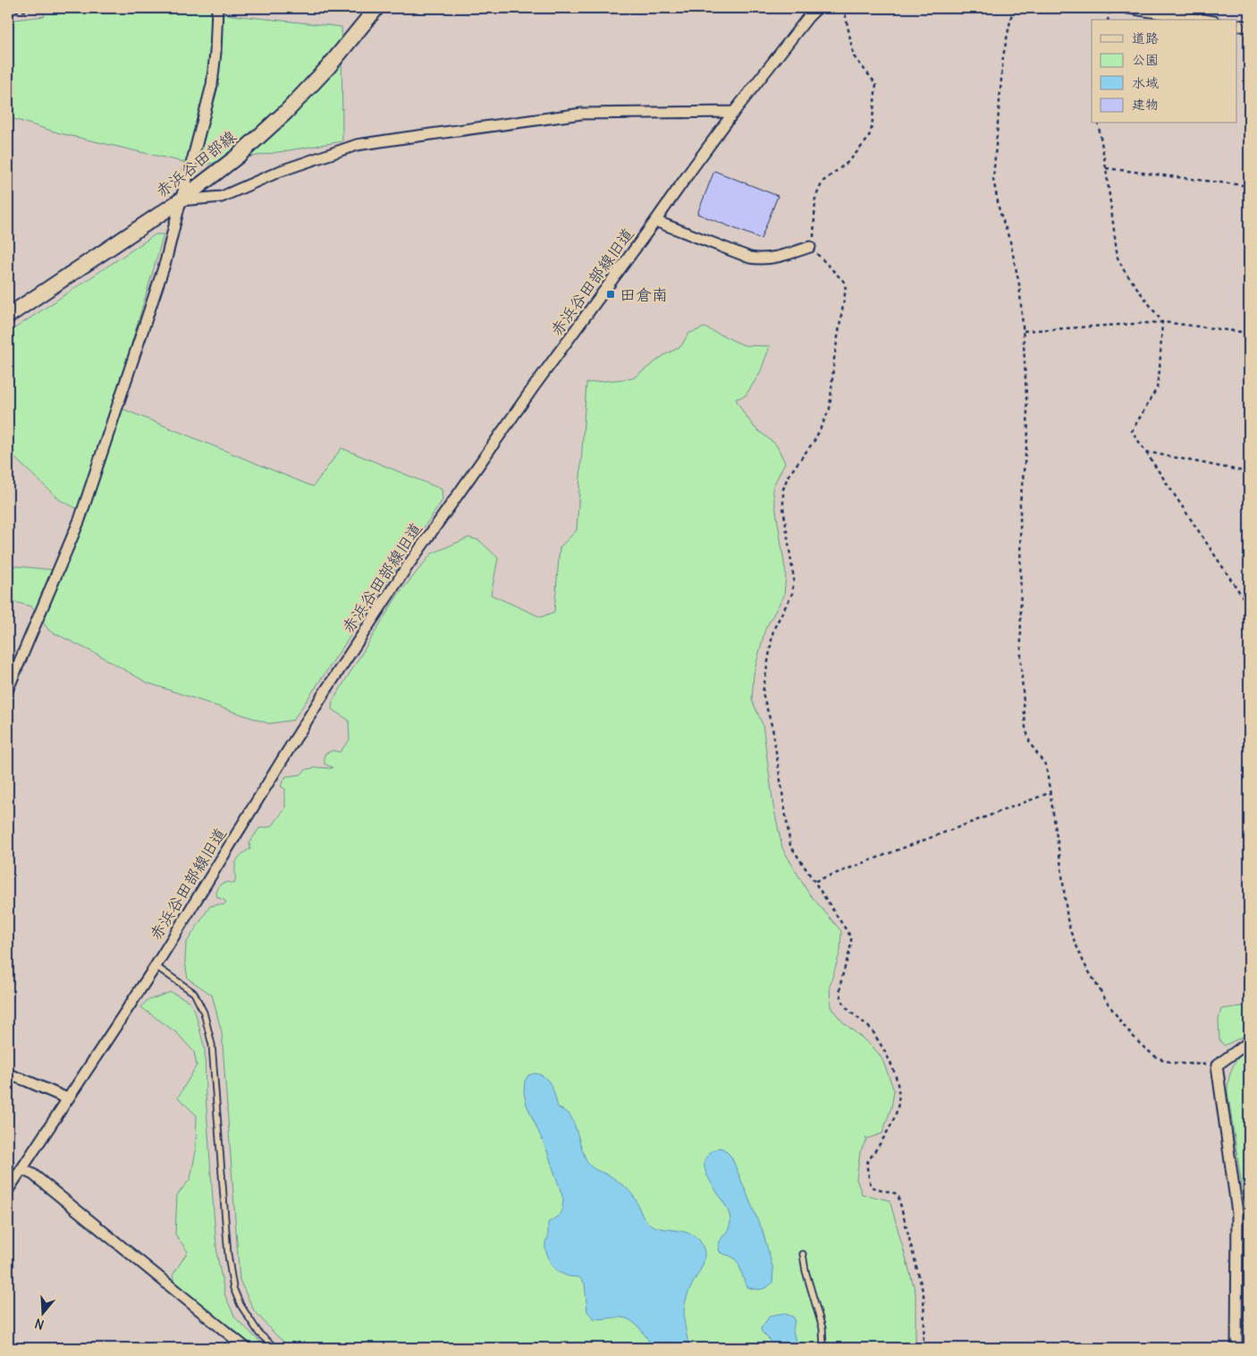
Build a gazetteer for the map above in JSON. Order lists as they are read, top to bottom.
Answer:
{
  "streets": {
    "main road": ["赤浜谷田部線"],
    "street": ["赤浜谷田部線旧道"]
  },
  "places": {
    "transit": ["田倉南"]
  },
  "legend": [
    "道路",
    "公園",
    "水域",
    "建物"
  ],
  "north": "bottom"
}
